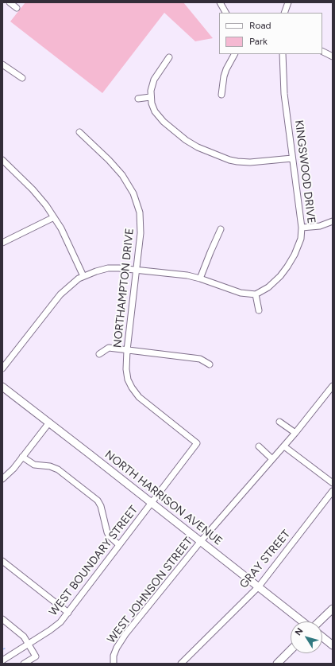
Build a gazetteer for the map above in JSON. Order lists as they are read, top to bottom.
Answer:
{
  "streets": {
    "main road": ["NORTH HARRISON AVENUE"],
    "street": [
      "KINGSWOOD DRIVE",
      "NORTHAMPTON DRIVE",
      "GRAY STREET",
      "WEST BOUNDARY STREET",
      "WEST JOHNSON STREET"
    ]
  },
  "crossings": [
    ["NORTHAMPTON DRIVE", "WEST BOUNDARY STREET"],
    ["NORTH HARRISON AVENUE", "GRAY STREET"],
    ["NORTH HARRISON AVENUE", "WEST BOUNDARY STREET"],
    ["NORTH HARRISON AVENUE", "WEST JOHNSON STREET"]
  ],
  "legend": ["Road", "Park"],
  "north": "top left"
}
